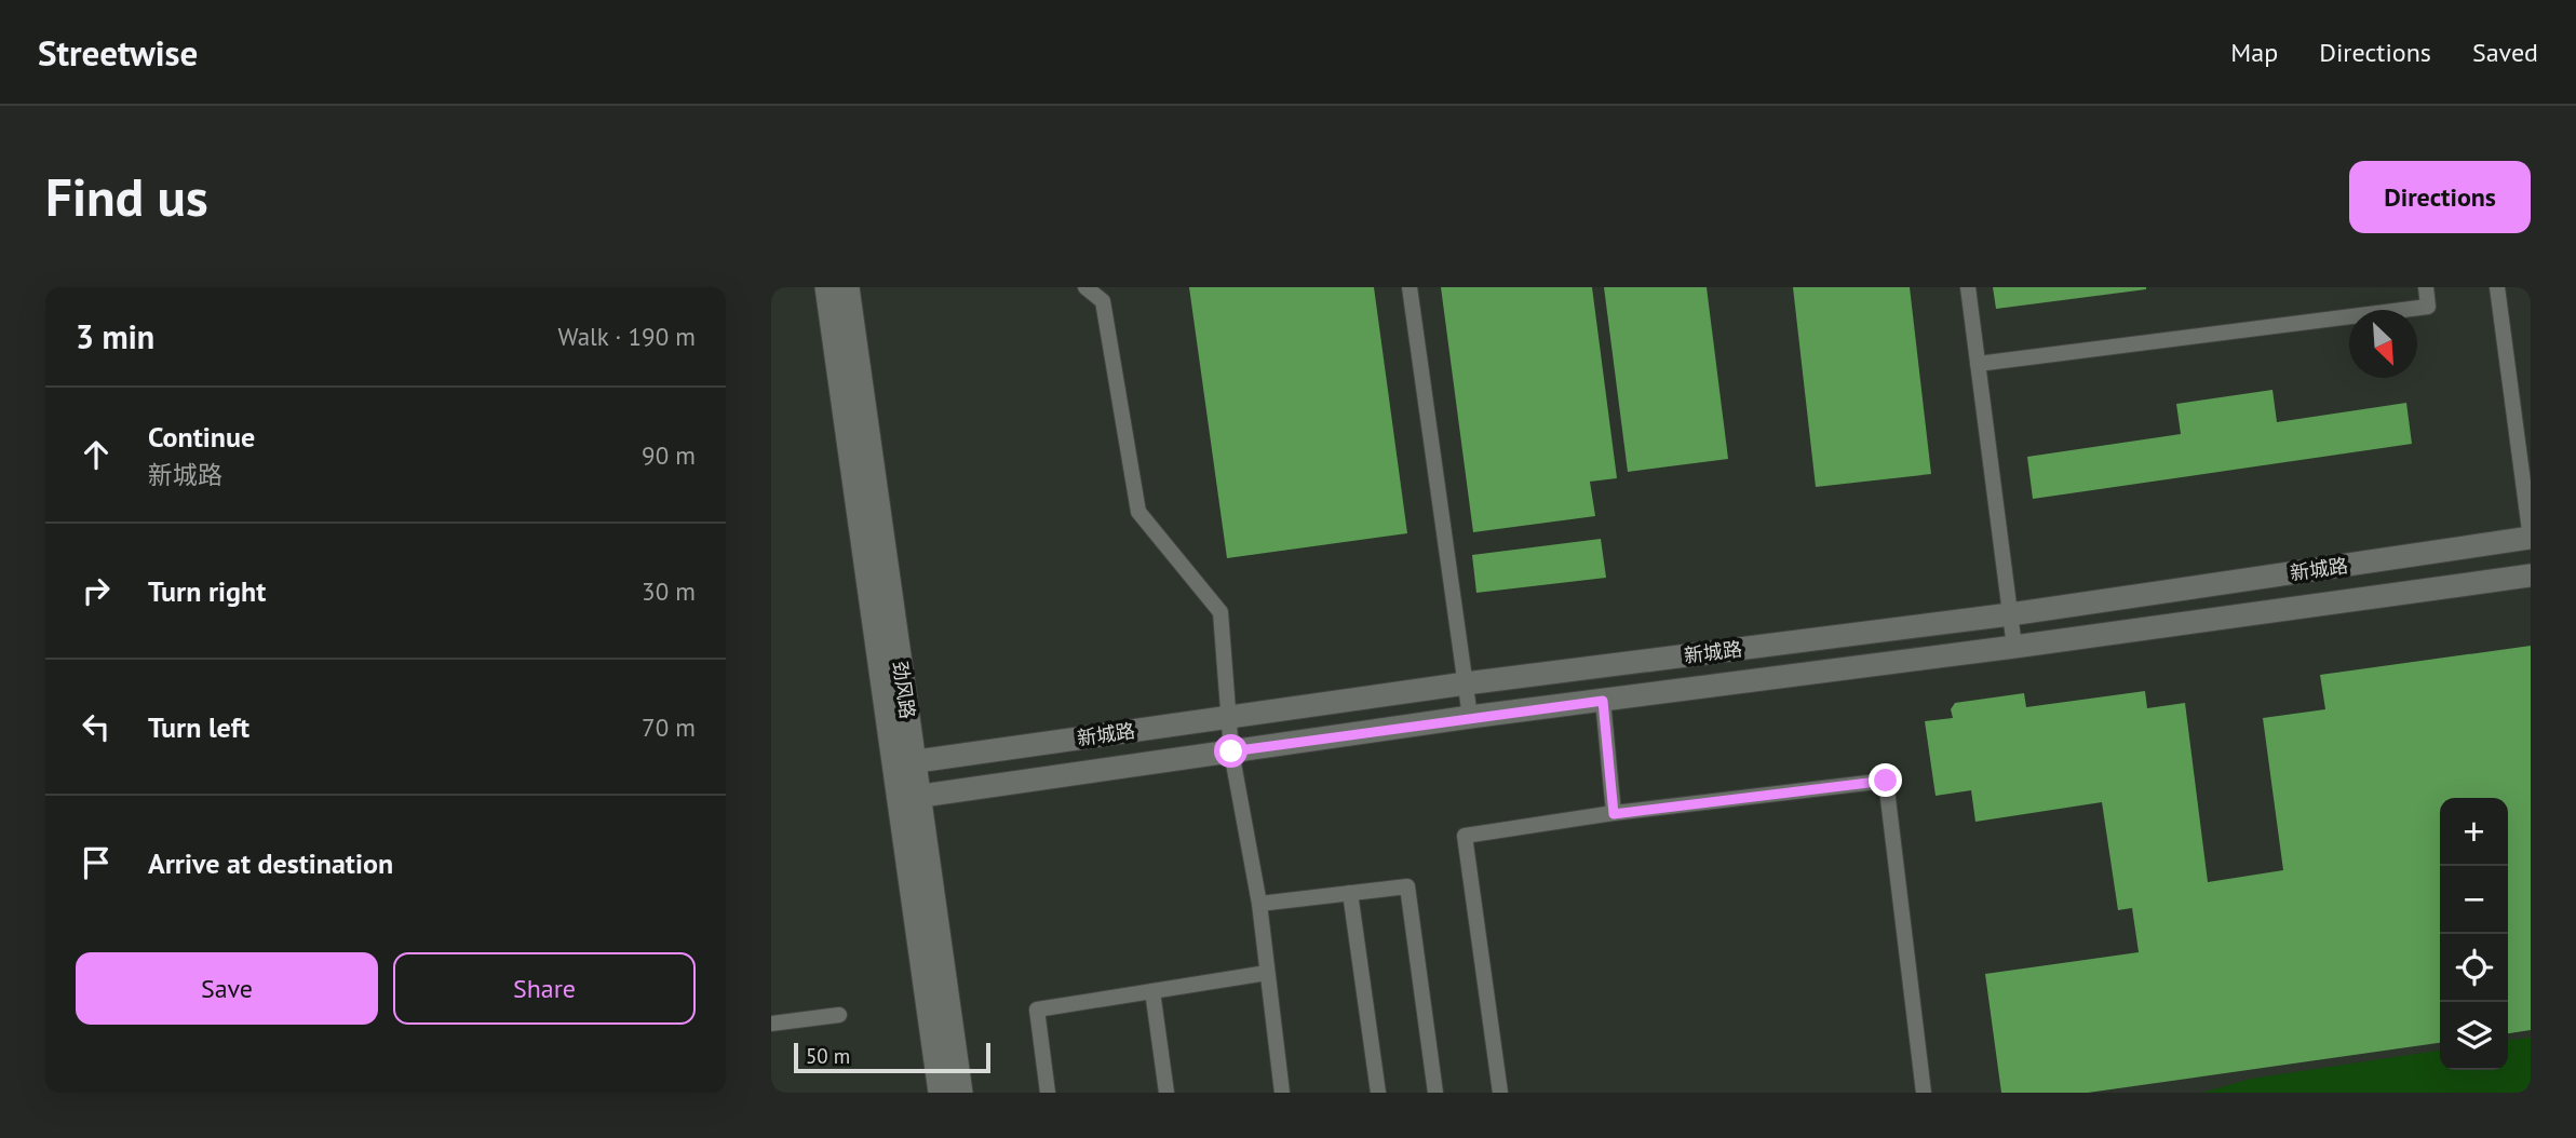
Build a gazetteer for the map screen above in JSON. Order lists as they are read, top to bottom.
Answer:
{
  "streets": {
    "street": ["新城路", "劲风路"]
  },
  "crossings": [
    ["新城路", "劲风路"]
  ],
  "scale_bar": "50 m",
  "north": "bottom right",
  "page": {
    "header": "Streetwise",
    "nav": ["Map", "Directions", "Saved"],
    "buttons": [
      "Directions",
      ["Save", "Share"]
    ],
    "title": "Find us",
    "heading": ["3 min", "Walk · 190 m"],
    "list": [
      ["Continue", "新城路", "90 m"],
      ["Turn right", "30 m"],
      ["Turn left", "70 m"],
      "Arrive at destination"
    ],
    "map_buttons": ["+", "−"],
    "scale": "50 m"
  }
}
